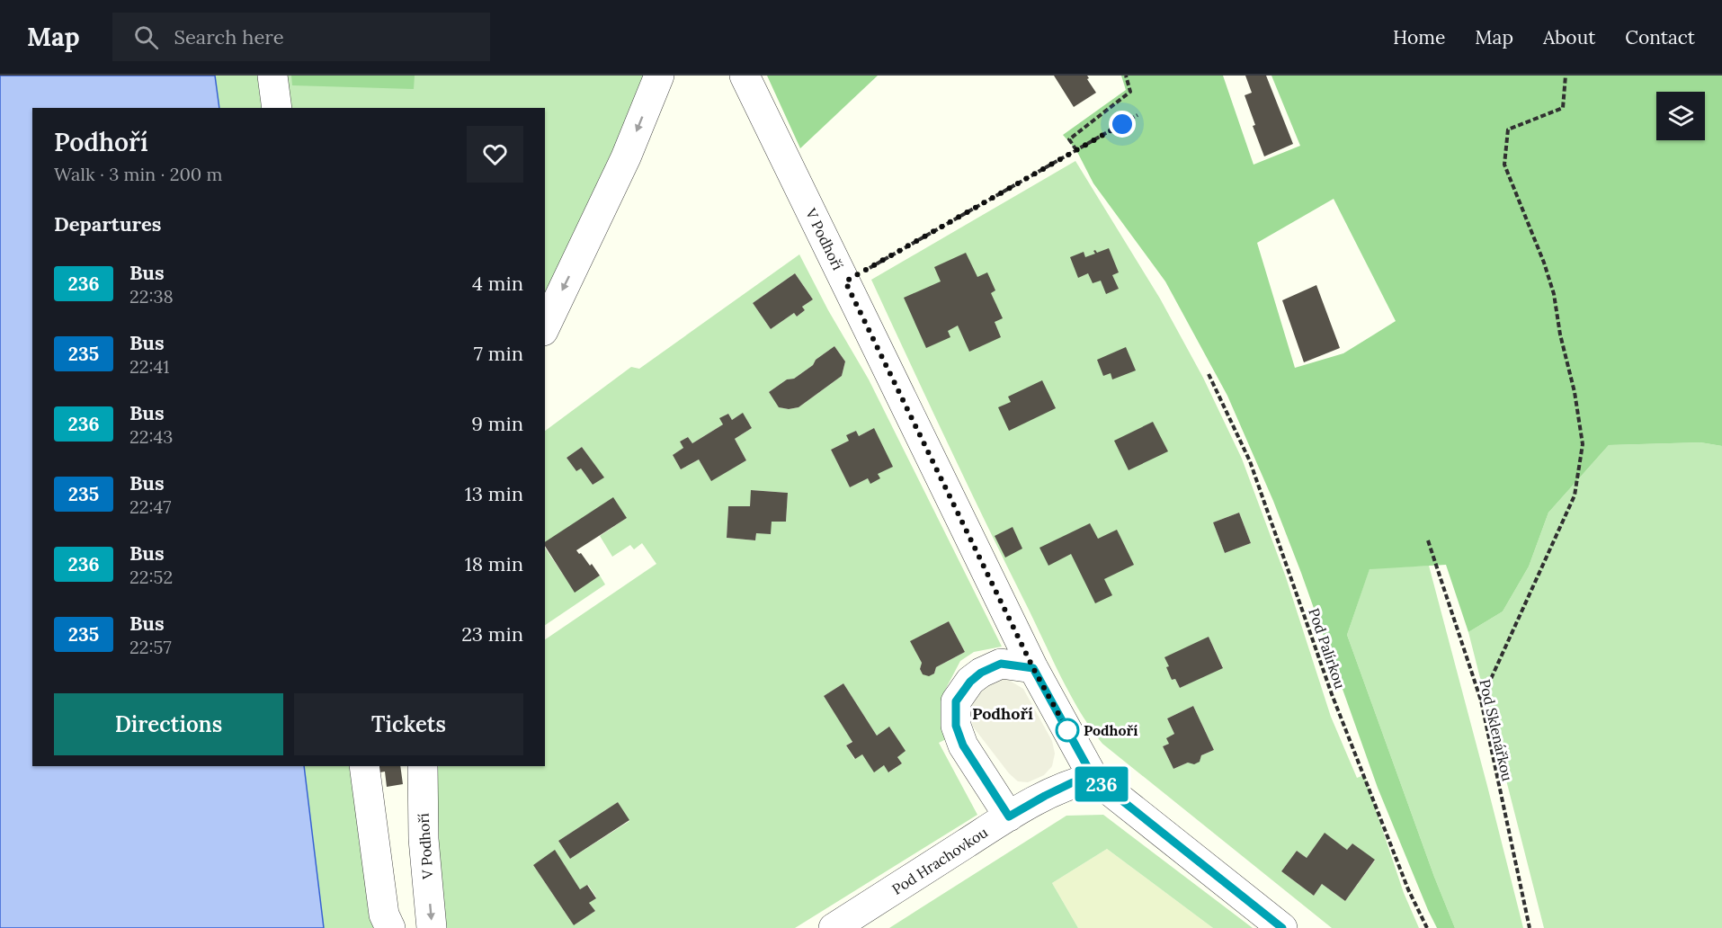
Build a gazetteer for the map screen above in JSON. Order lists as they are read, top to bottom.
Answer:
{
  "streets": {
    "street": ["V Podhoří", "Pod Hrachovkou"],
    "path": ["Pod Palírkou", "Pod Sklenářkou"]
  },
  "crossings": [
    ["V Podhoří", "Pod Hrachovkou"]
  ],
  "districts": ["Podhoří"],
  "places": ["Podhoří"],
  "lines": ["bus line 236"],
  "page": {
    "header": "Map",
    "search": "Search here",
    "nav": [
      "Home",
      "Map",
      "About",
      "Contact"
    ],
    "on_map": "236",
    "heading": [
      ["Podhoří", "Walk · 3 min · 200 m"],
      "Departures"
    ],
    "list": [
      {
        "mark": "236",
        "name": "Bus",
        "note": "22:38",
        "value": "4 min"
      },
      {
        "mark": "235",
        "name": "Bus",
        "note": "22:41",
        "value": "7 min"
      },
      {
        "mark": "236",
        "name": "Bus",
        "note": "22:43",
        "value": "9 min"
      },
      {
        "mark": "235",
        "name": "Bus",
        "note": "22:47",
        "value": "13 min"
      },
      {
        "mark": "236",
        "name": "Bus",
        "note": "22:52",
        "value": "18 min"
      },
      {
        "mark": "235",
        "name": "Bus",
        "note": "22:57",
        "value": "23 min"
      }
    ],
    "buttons": ["Directions", "Tickets"]
  }
}
